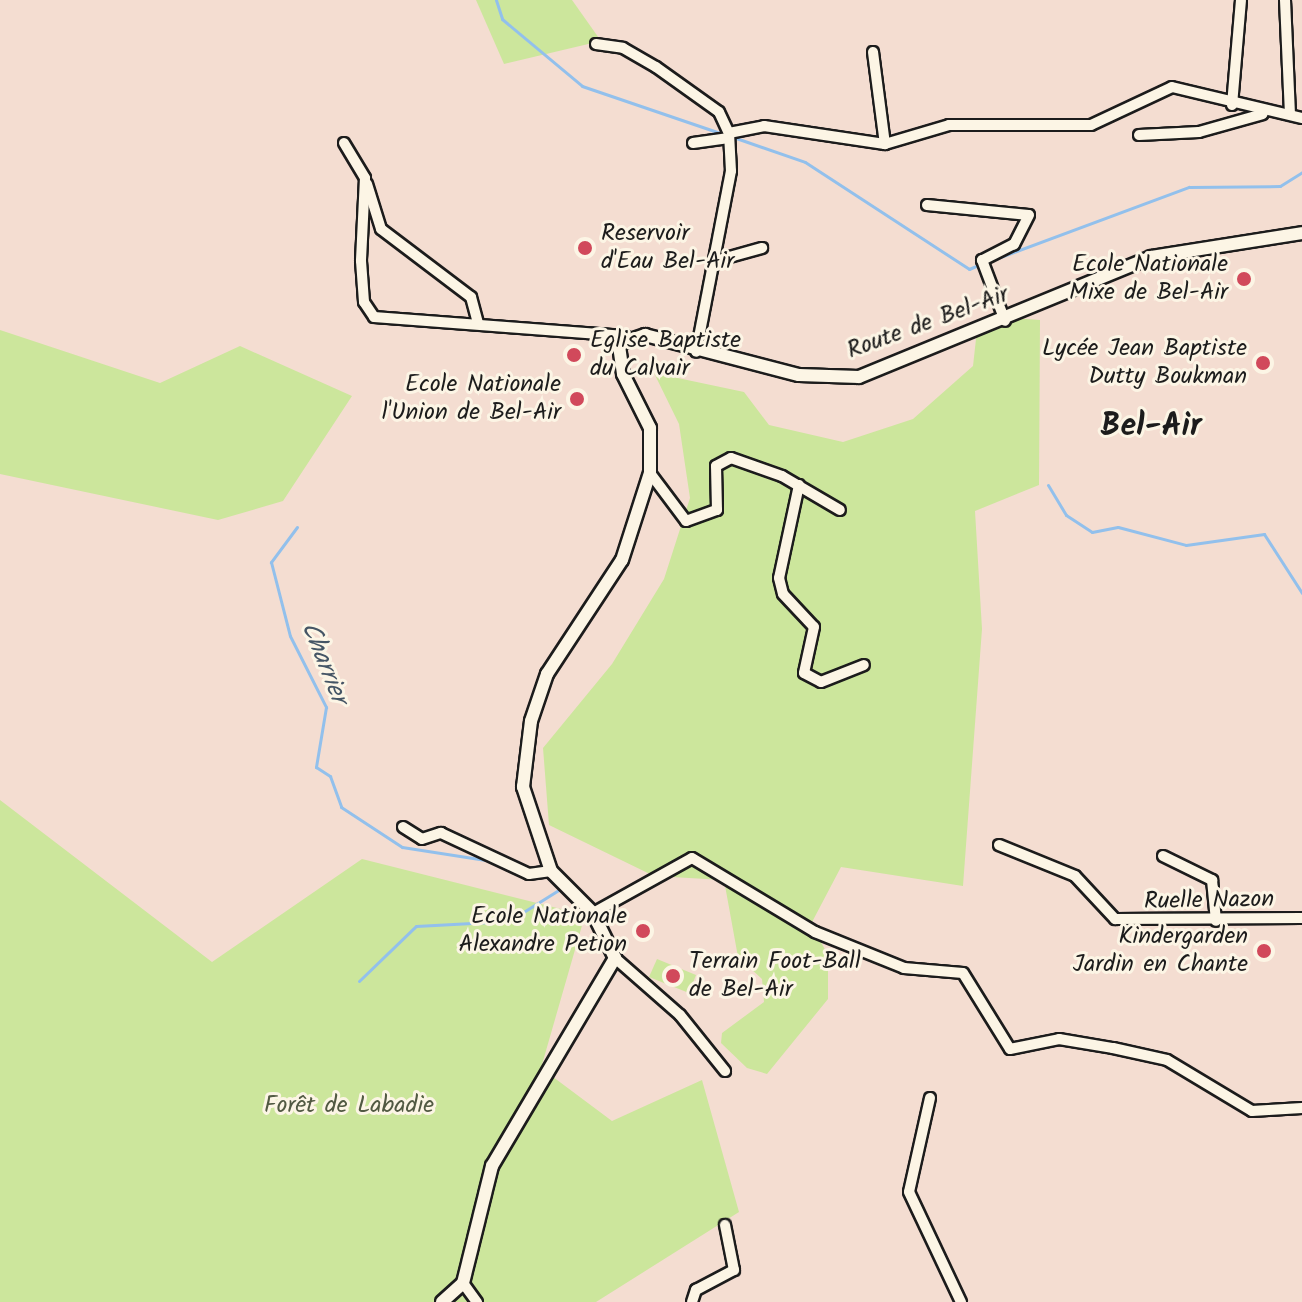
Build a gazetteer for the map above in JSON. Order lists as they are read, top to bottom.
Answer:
{
  "streets": {
    "street": ["Route de Bel-Air", "Ruelle Nazon"]
  },
  "districts": ["Bel-Air"],
  "water": ["Charrier"],
  "parks": ["Forêt de Labadie"],
  "places": [
    "Reservoir d'Eau Bel-Air",
    "Ecole Nationale Mixe de Bel-Air",
    "Eglise Baptiste du Calvair",
    "Lycée Jean Baptiste Dutty Boukman",
    "Ecole Nationale l'Union de Bel-Air",
    "Ecole Nationale Alexandre Petion",
    "Kindergarden Jardin en Chante",
    "Terrain Foot-Ball de Bel-Air"
  ]
}
